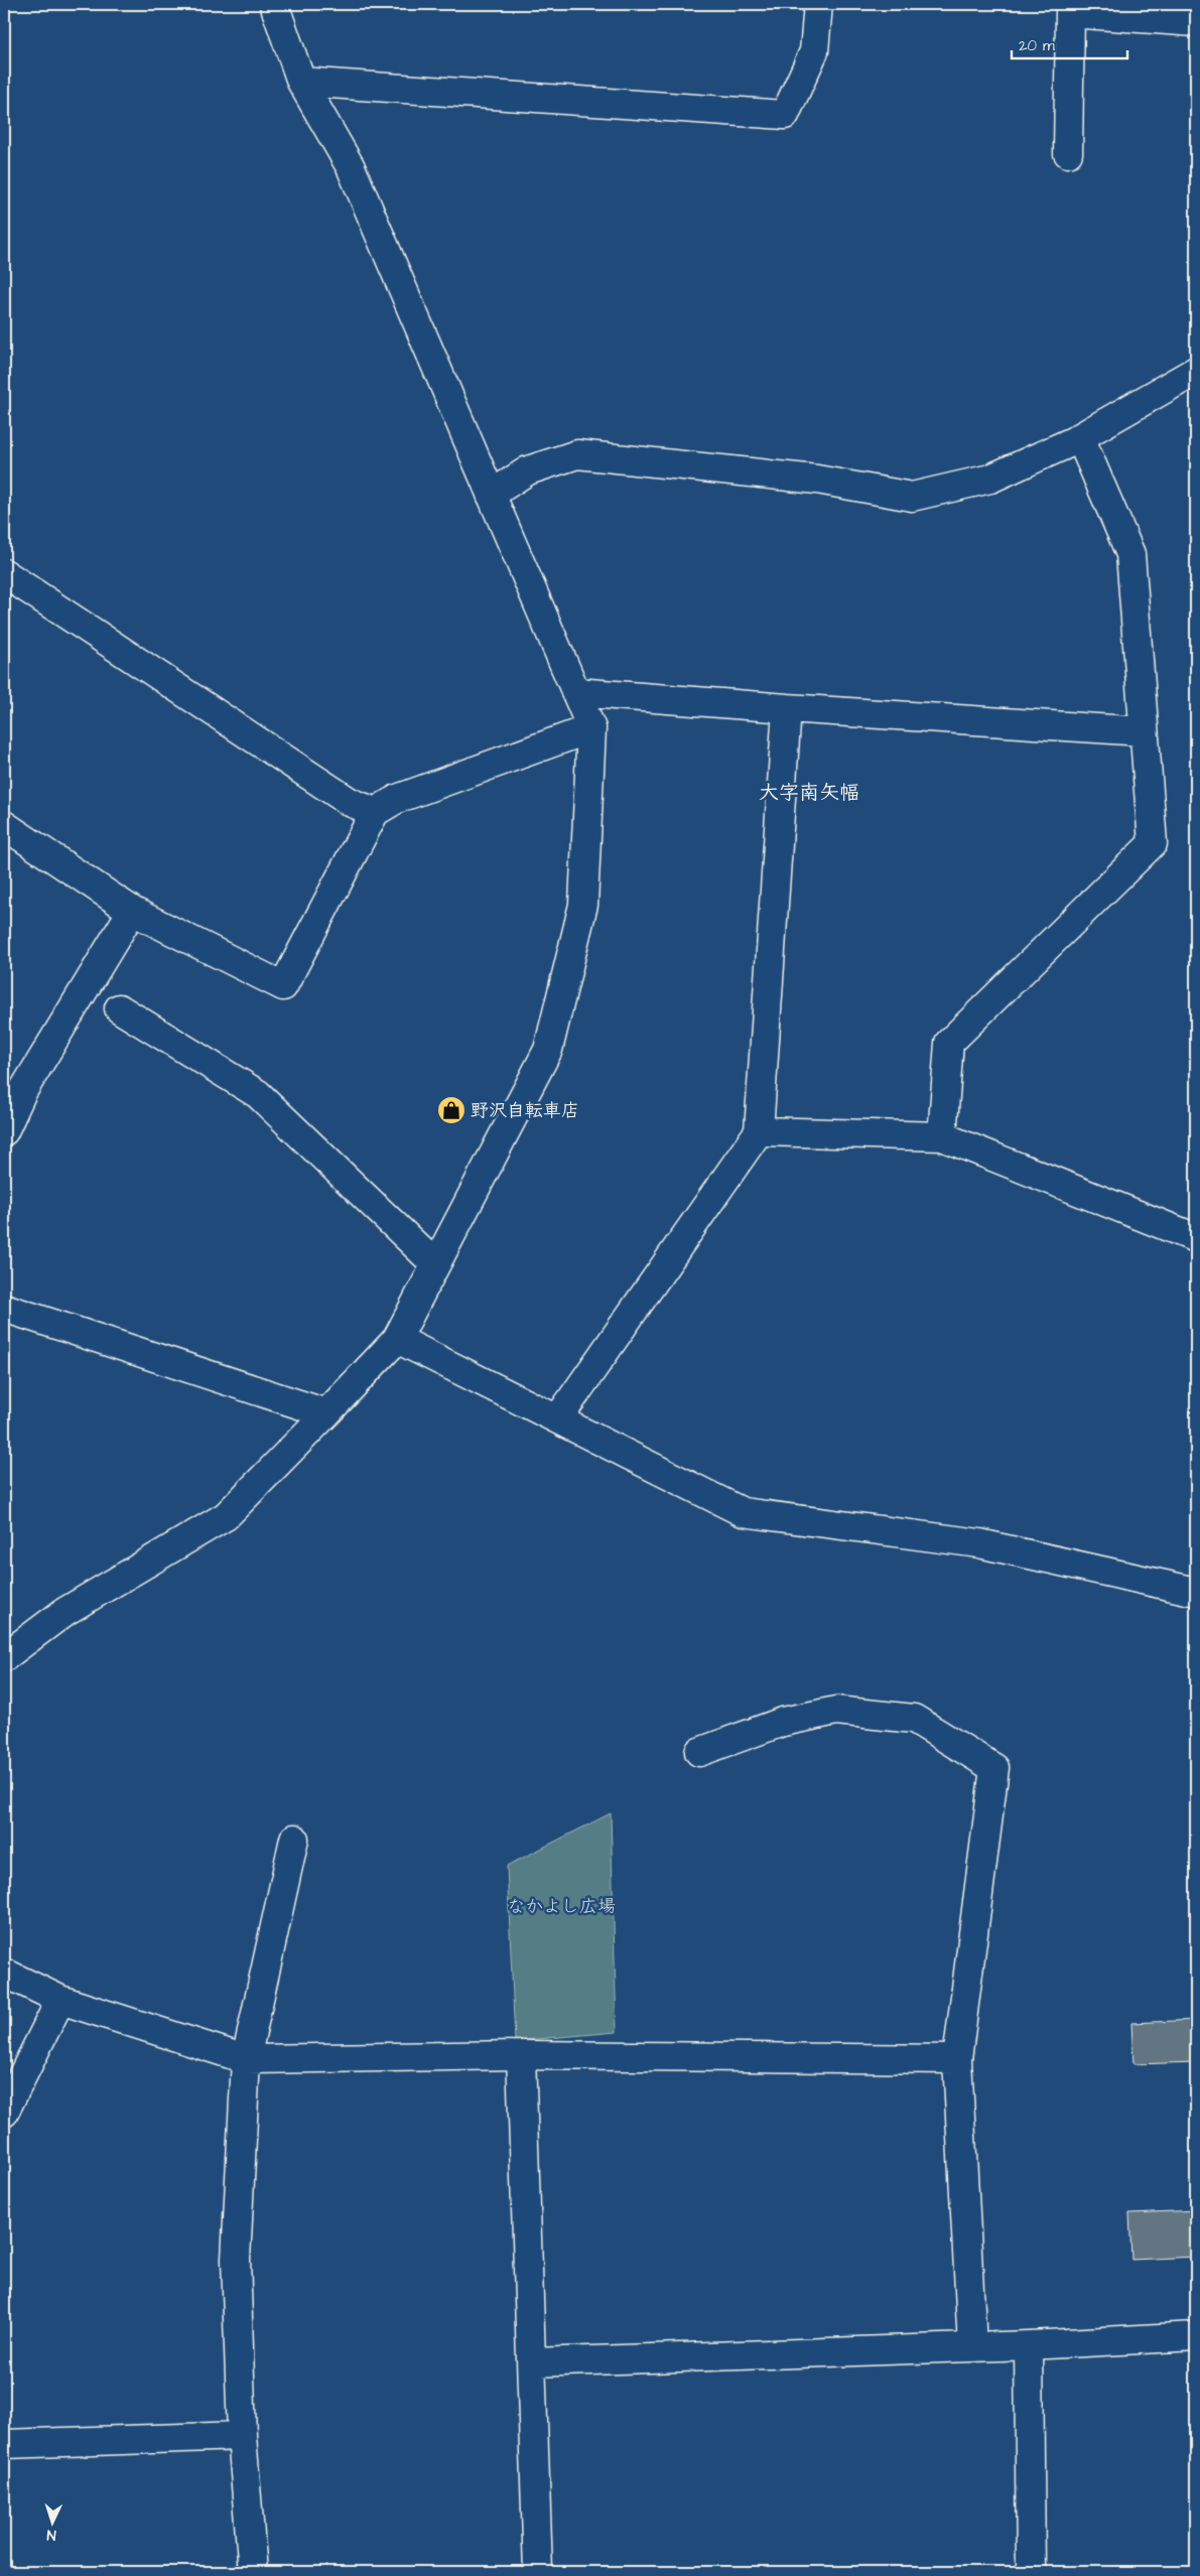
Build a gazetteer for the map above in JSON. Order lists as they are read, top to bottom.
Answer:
{
  "districts": ["大字南矢幅"],
  "parks": ["なかよし広場"],
  "places": {
    "shop": ["野沢自転車店"]
  },
  "scale_bar": "20 m",
  "north": "bottom"
}
